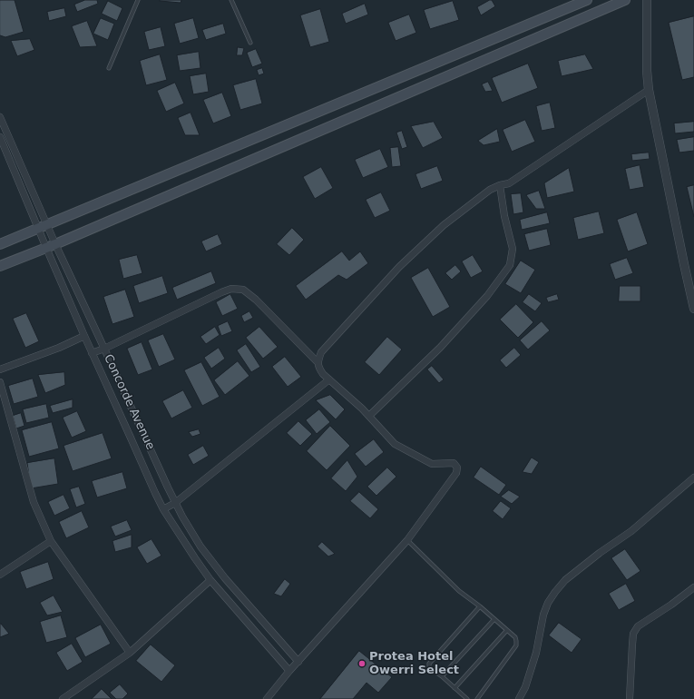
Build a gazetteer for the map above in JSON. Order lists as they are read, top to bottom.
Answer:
{
  "streets": {
    "street": ["Concorde Avenue"]
  },
  "places": ["Protea Hotel Owerri Select"]
}
